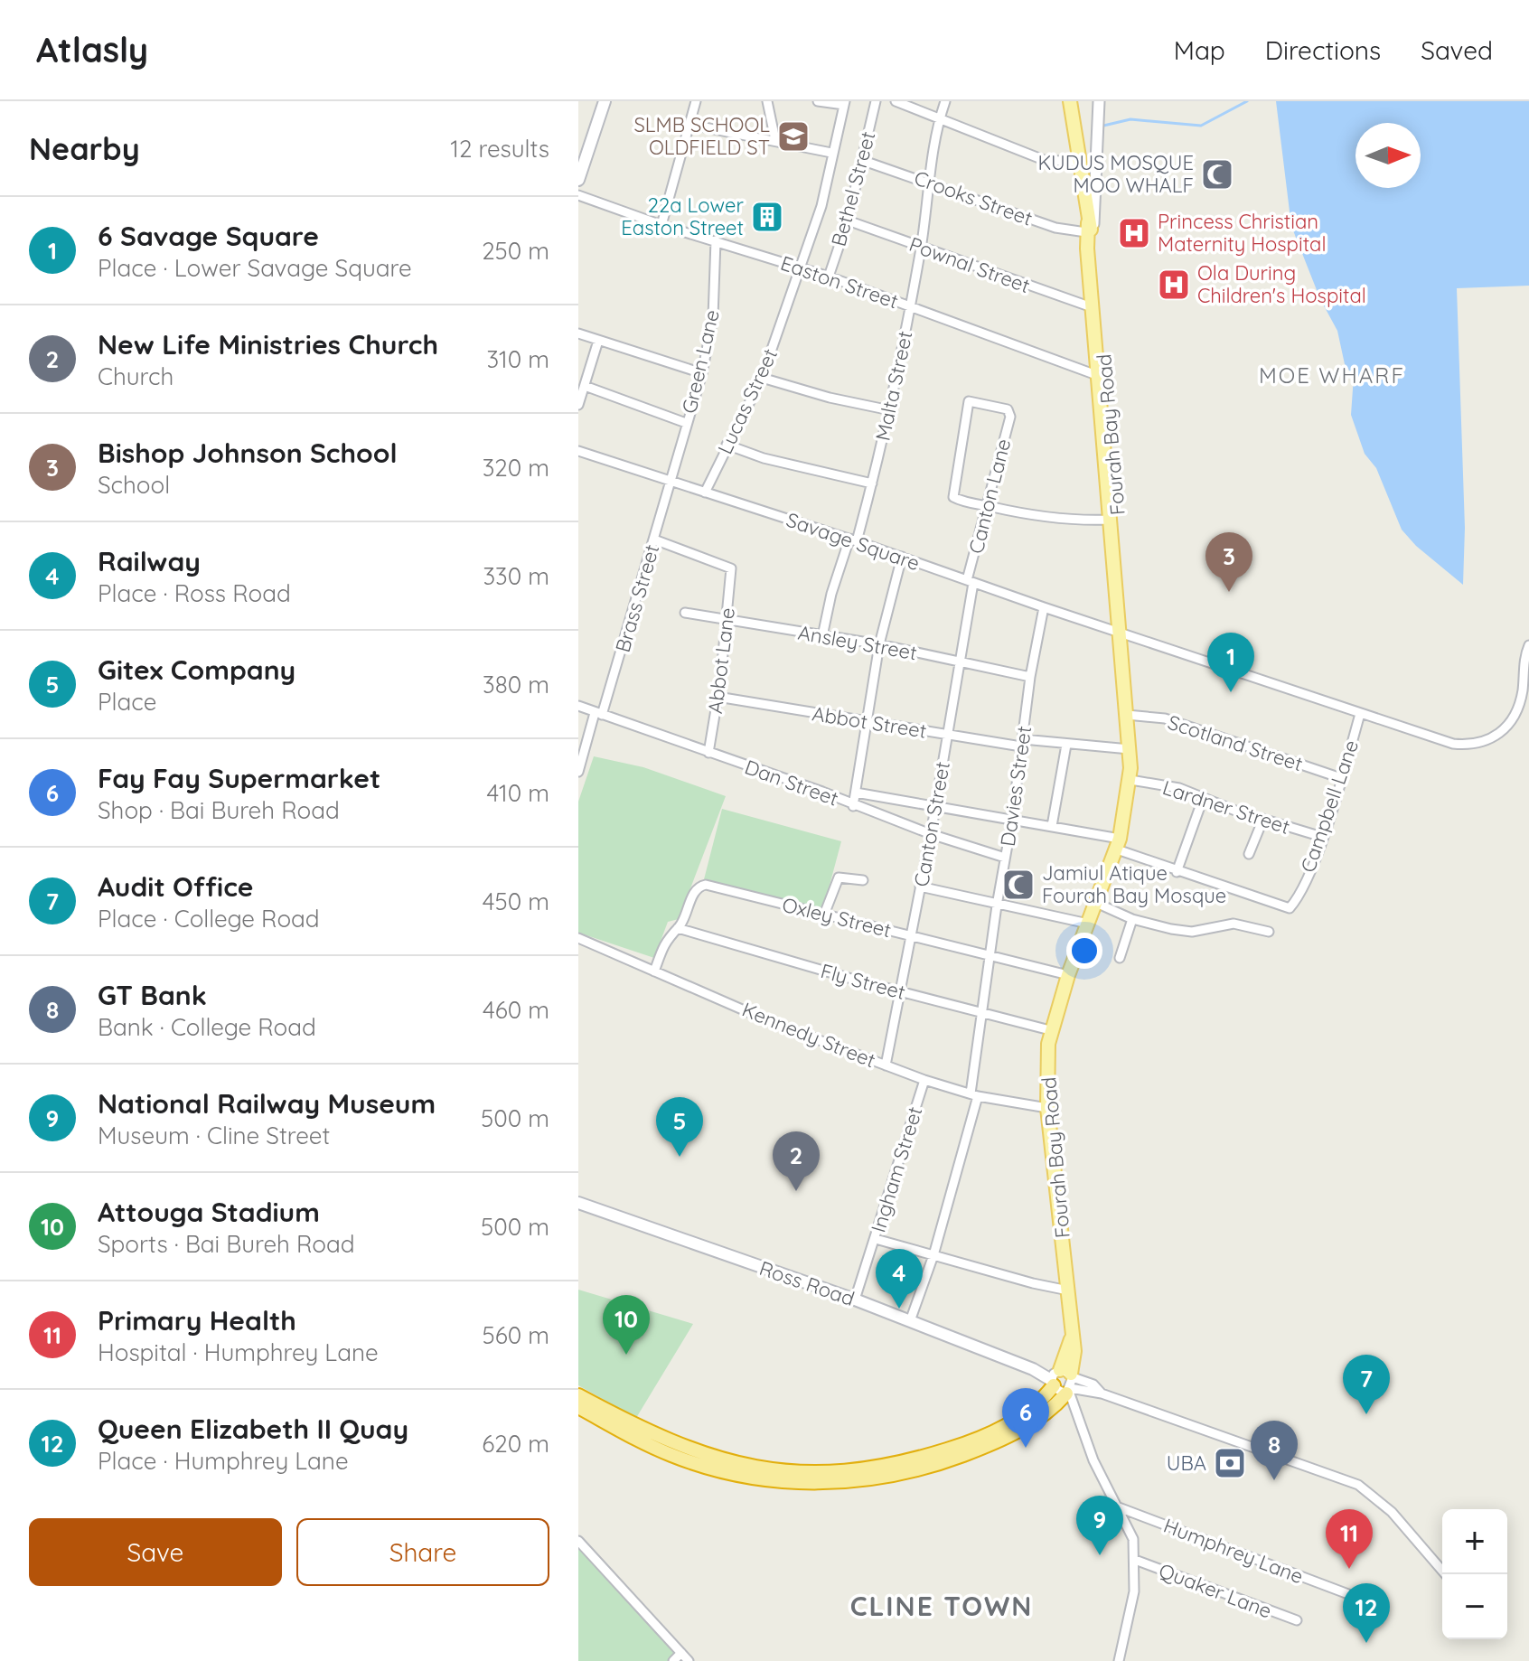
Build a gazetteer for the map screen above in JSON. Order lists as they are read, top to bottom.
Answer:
{
  "streets": {
    "main road": ["Fourah Bay Road", "Ross Road"],
    "street": [
      "Bethel Street",
      "Crooks Street",
      "Pownal Street",
      "Easton Street",
      "Green Lane",
      "Malta Street",
      "Lucas Street",
      "Canton Lane",
      "Savage Square",
      "Brass Street",
      "Ansley Street",
      "Abbot Lane",
      "Abbot Street",
      "Scotland Street",
      "Dan Street",
      "Davies Street",
      "Campbell Lane",
      "Lardner Street",
      "Canton Street",
      "Oxley Street",
      "Fly Street",
      "Kennedy Street",
      "Ingham Street",
      "Humphrey Lane",
      "Quaker Lane"
    ]
  },
  "crossings": [
    ["Bethel Street", "Crooks Street"],
    ["Bethel Street", "Pownal Street"],
    ["Bethel Street", "Easton Street"],
    ["Crooks Street", "Malta Street"],
    ["Crooks Street", "Fourah Bay Road"],
    ["Pownal Street", "Malta Street"],
    ["Pownal Street", "Fourah Bay Road"],
    ["Easton Street", "Green Lane"],
    ["Easton Street", "Malta Street"],
    ["Easton Street", "Lucas Street"],
    ["Easton Street", "Fourah Bay Road"],
    ["Green Lane", "Savage Square"],
    ["Green Lane", "Brass Street"],
    ["Malta Street", "Savage Square"],
    ["Malta Street", "Ansley Street"],
    ["Lucas Street", "Savage Square"],
    ["Fourah Bay Road", "Savage Square"],
    ["Fourah Bay Road", "Abbot Street"],
    ["Fourah Bay Road", "Scotland Street"],
    ["Fourah Bay Road", "Lardner Street"],
    ["Fourah Bay Road", "Oxley Street"],
    ["Fourah Bay Road", "Fly Street"],
    ["Fourah Bay Road", "Kennedy Street"],
    ["Fourah Bay Road", "Ross Road"],
    ["Canton Lane", "Savage Square"],
    ["Canton Lane", "Canton Street"],
    ["Savage Square", "Brass Street"],
    ["Savage Square", "Davies Street"],
    ["Savage Square", "Campbell Lane"],
    ["Savage Square", "Canton Street"],
    ["Brass Street", "Abbot Lane"],
    ["Brass Street", "Dan Street"],
    ["Ansley Street", "Abbot Lane"],
    ["Ansley Street", "Davies Street"],
    ["Ansley Street", "Canton Street"],
    ["Abbot Lane", "Abbot Street"],
    ["Abbot Lane", "Dan Street"],
    ["Abbot Street", "Davies Street"],
    ["Abbot Street", "Canton Street"],
    ["Scotland Street", "Campbell Lane"],
    ["Dan Street", "Davies Street"],
    ["Dan Street", "Canton Street"],
    ["Davies Street", "Oxley Street"],
    ["Davies Street", "Fly Street"],
    ["Davies Street", "Kennedy Street"],
    ["Davies Street", "Ross Road"],
    ["Campbell Lane", "Lardner Street"],
    ["Canton Street", "Oxley Street"],
    ["Canton Street", "Fly Street"],
    ["Canton Street", "Kennedy Street"],
    ["Oxley Street", "Fly Street"],
    ["Oxley Street", "Kennedy Street"],
    ["Kennedy Street", "Ingham Street"],
    ["Ingham Street", "Ross Road"]
  ],
  "districts": ["MOE WHARF", "CLINE TOWN"],
  "places": {
    "school or university": ["SLMB SCHOOL OLDFIELD ST"],
    "mosque": ["KUDUS MOSQUE MOO WHALF", "Jamiul Atique Fourah Bay Mosque"],
    "building": ["22a Lower Easton Street"],
    "hospital": ["Princess Christian Maternity Hospital", "Ola During Children's Hospital"],
    "bank": ["UBA"]
  },
  "north": "right",
  "page": {
    "header": "Atlasly",
    "nav": ["Map", "Directions", "Saved"],
    "heading": ["Nearby", "12 results"],
    "list": [
      {
        "mark": "1",
        "name": "6 Savage Square",
        "note": "Place · Lower Savage Square",
        "value": "250 m"
      },
      {
        "mark": "2",
        "name": "New Life Ministries Church",
        "note": "Church",
        "value": "310 m"
      },
      {
        "mark": "3",
        "name": "Bishop Johnson School",
        "note": "School",
        "value": "320 m"
      },
      {
        "mark": "4",
        "name": "Railway",
        "note": "Place · Ross Road",
        "value": "330 m"
      },
      {
        "mark": "5",
        "name": "Gitex Company",
        "note": "Place",
        "value": "380 m"
      },
      {
        "mark": "6",
        "name": "Fay Fay Supermarket",
        "note": "Shop · Bai Bureh Road",
        "value": "410 m"
      },
      {
        "mark": "7",
        "name": "Audit Office",
        "note": "Place · College Road",
        "value": "450 m"
      },
      {
        "mark": "8",
        "name": "GT Bank",
        "note": "Bank · College Road",
        "value": "460 m"
      },
      {
        "mark": "9",
        "name": "National Railway Museum",
        "note": "Museum · Cline Street",
        "value": "500 m"
      },
      {
        "mark": "10",
        "name": "Attouga Stadium",
        "note": "Sports · Bai Bureh Road",
        "value": "500 m"
      },
      {
        "mark": "11",
        "name": "Primary Health",
        "note": "Hospital · Humphrey Lane",
        "value": "560 m"
      },
      {
        "mark": "12",
        "name": "Queen Elizabeth II Quay",
        "note": "Place · Humphrey Lane",
        "value": "620 m"
      }
    ],
    "pins": [
      "3",
      "1",
      "5",
      "2",
      "4",
      "10",
      "7",
      "6",
      "8",
      "9",
      "11",
      "12"
    ],
    "buttons": ["Save", "Share"],
    "map_buttons": ["+", "−"]
  }
}
